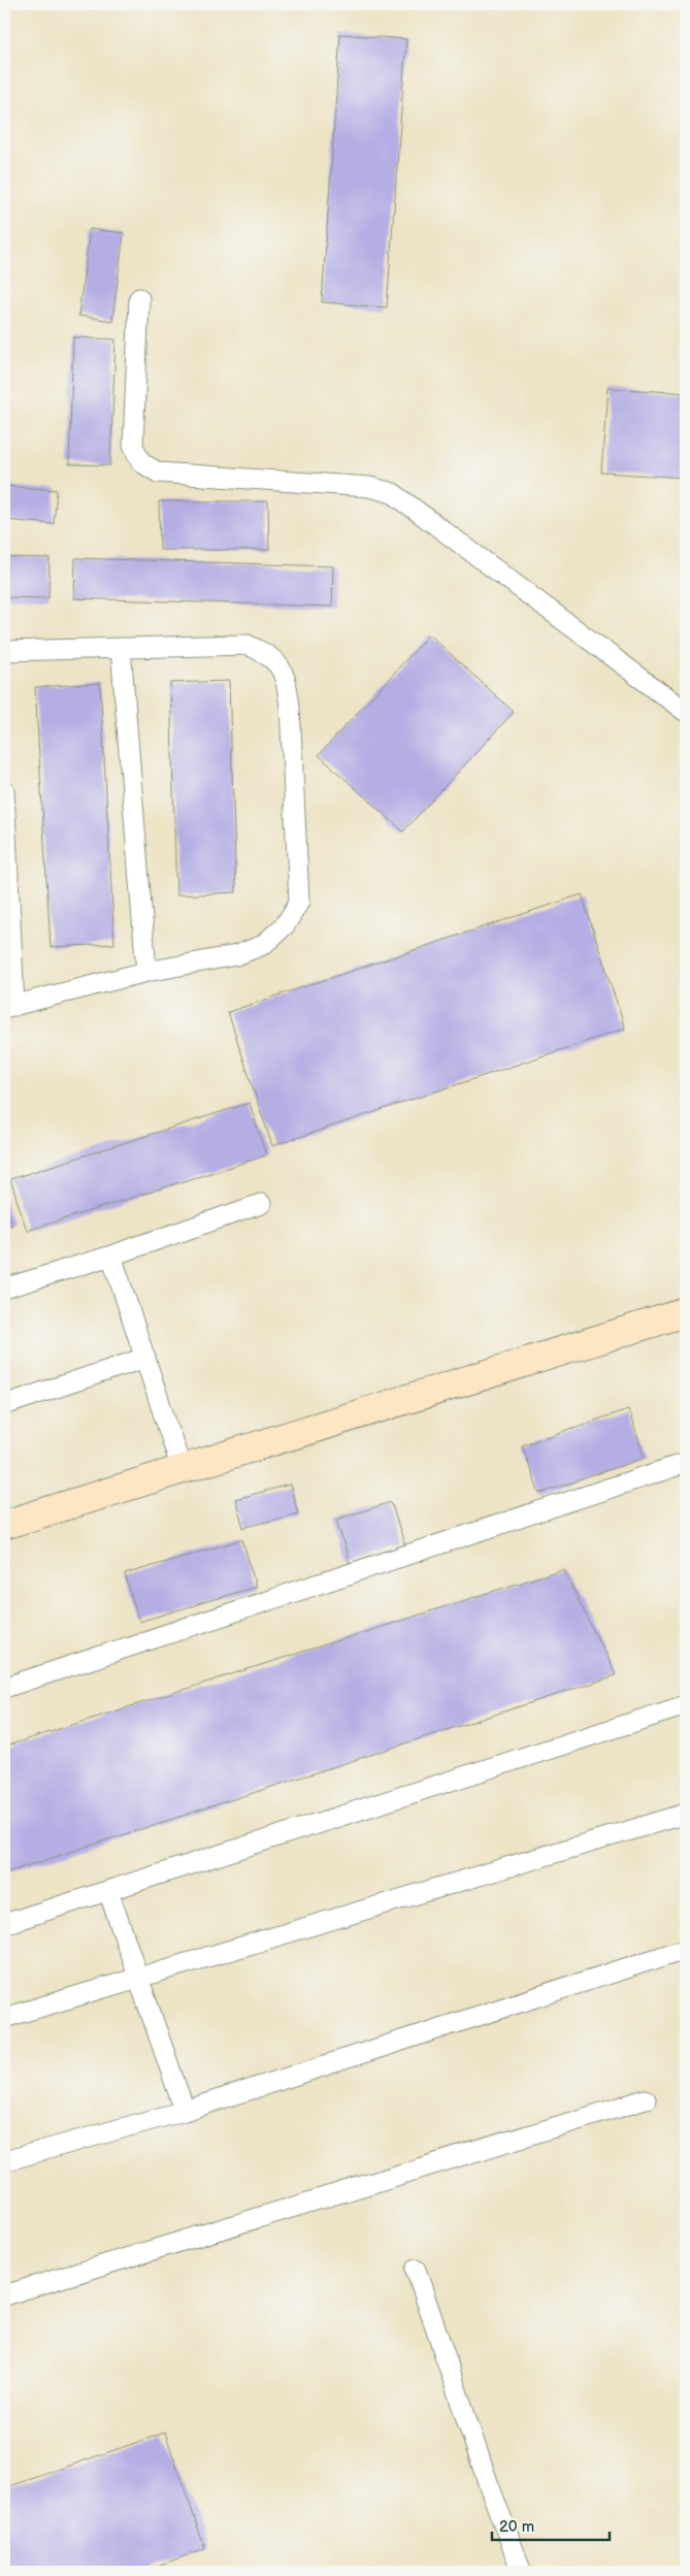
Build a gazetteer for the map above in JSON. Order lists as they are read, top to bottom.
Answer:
{
  "scale_bar": "20 m"
}
